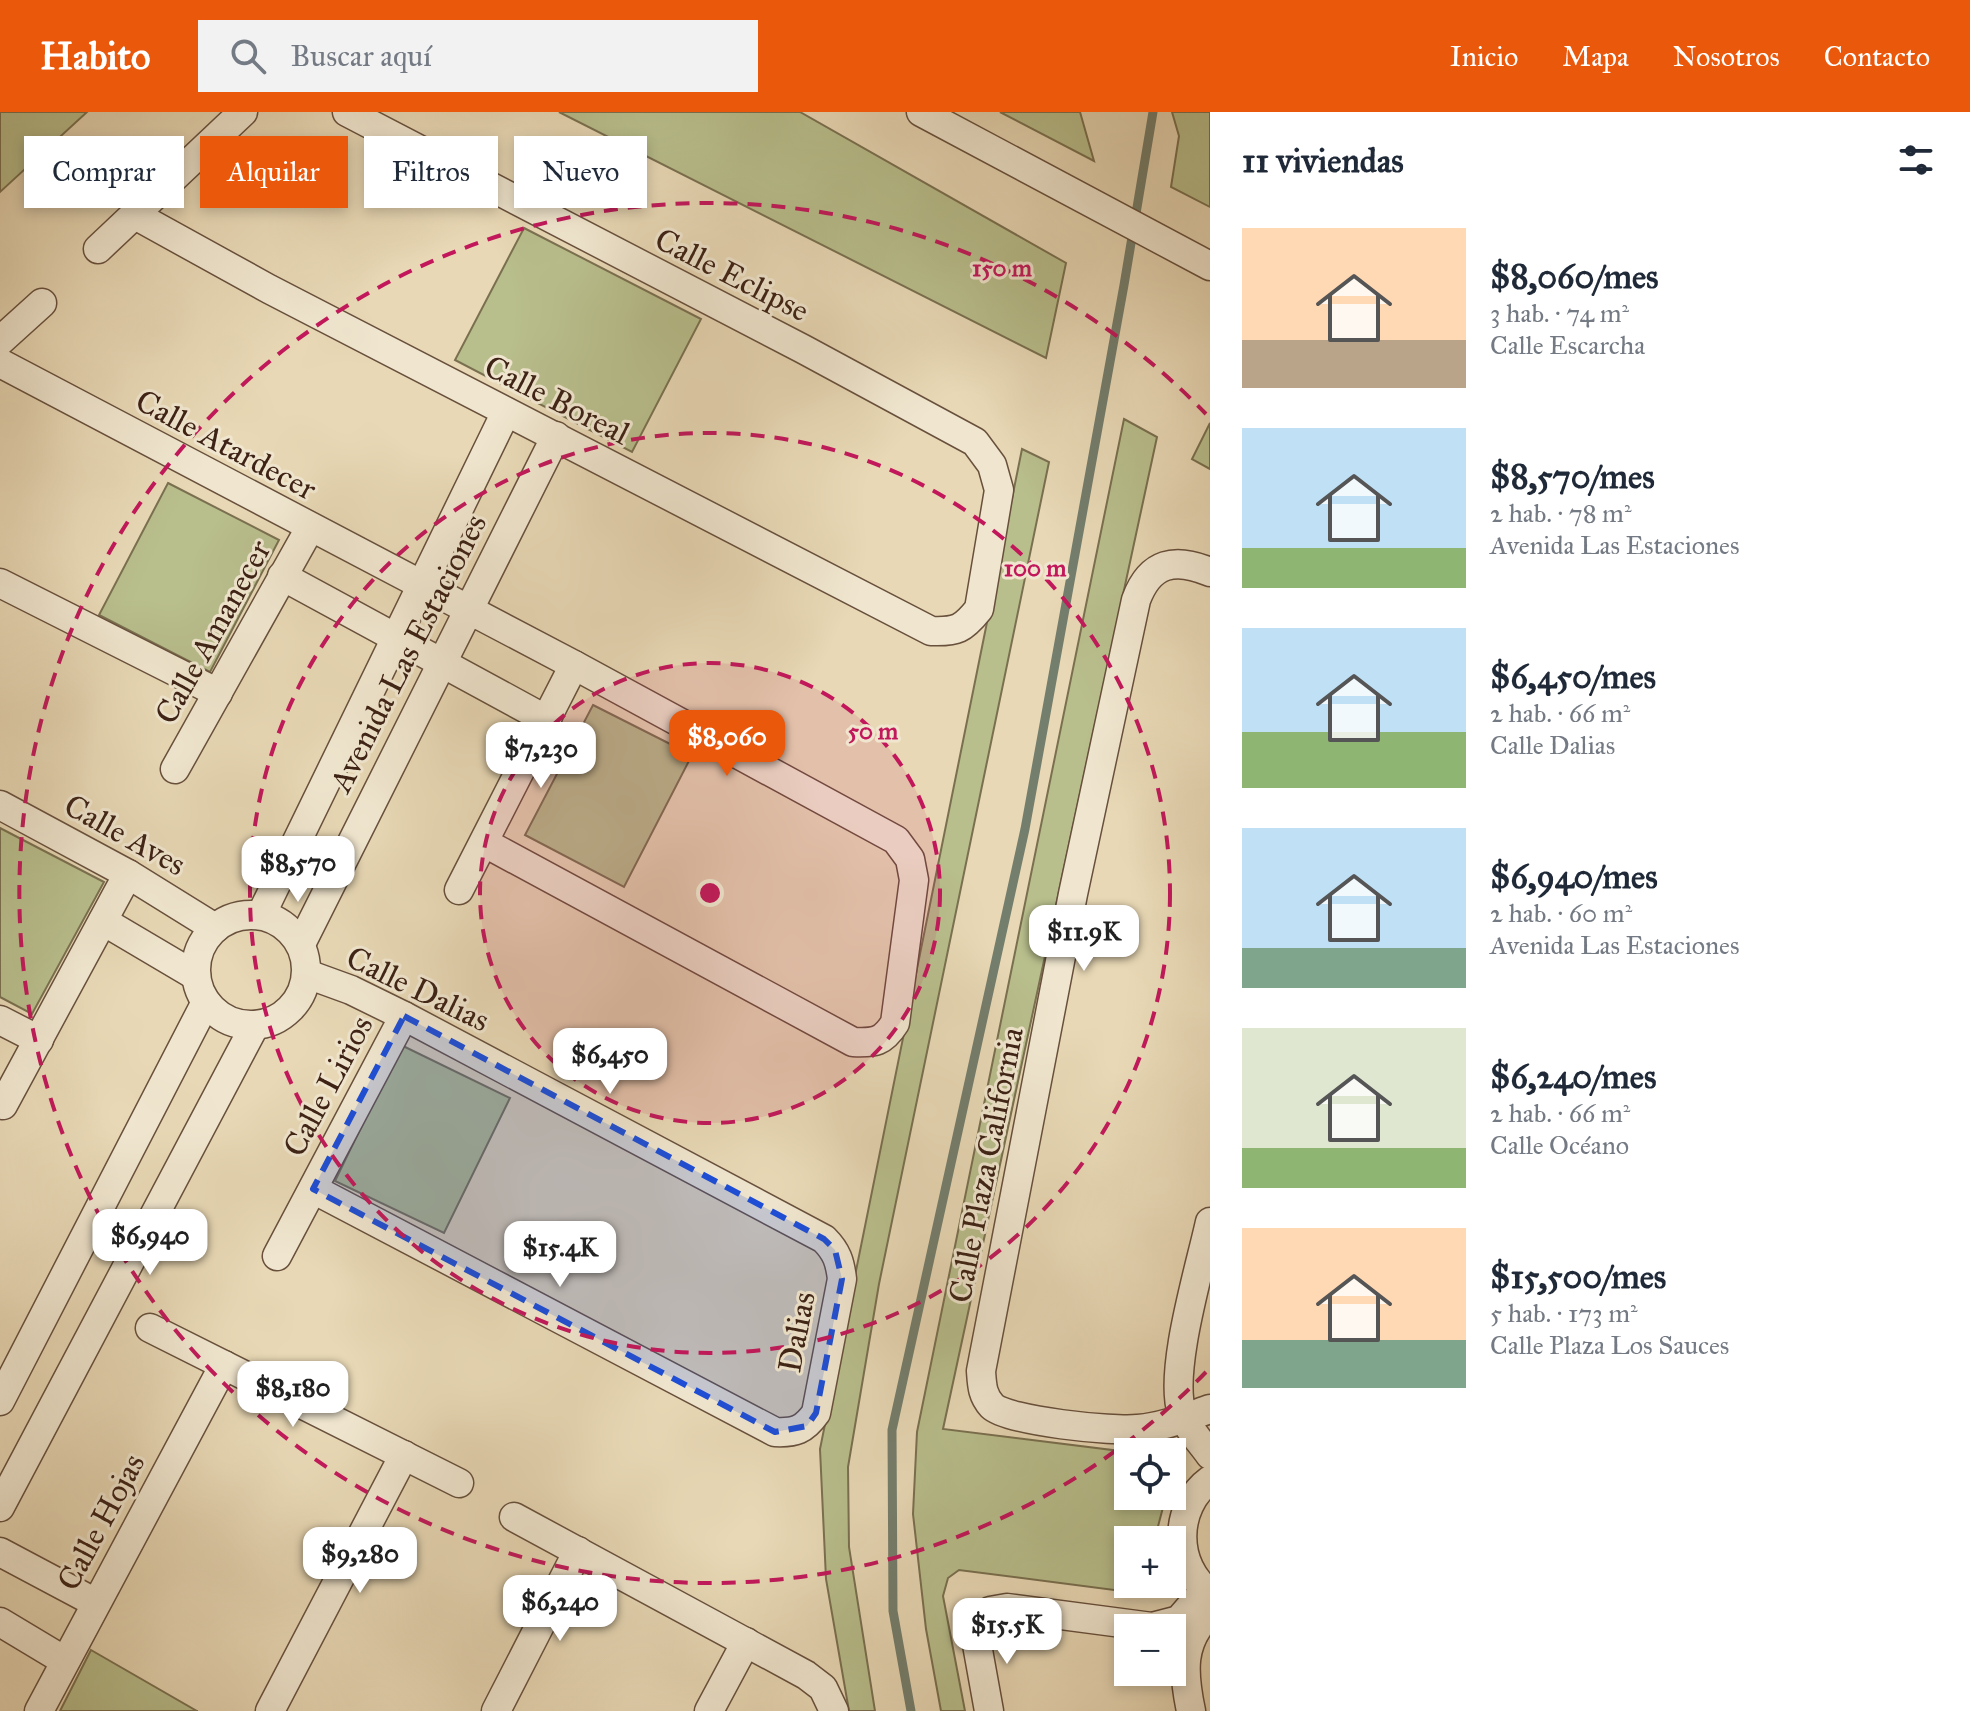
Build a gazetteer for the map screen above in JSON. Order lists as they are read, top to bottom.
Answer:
{
  "streets": {
    "street": [
      "Calle Eclipse",
      "Calle Boreal",
      "Calle Atardecer",
      "Calle Amanecer",
      "Avenida Las Estaciones",
      "Calle Aves",
      "Calle Dalias",
      "Calle Lirios",
      "Calle Plaza California",
      "Dalias",
      "Calle Hojas"
    ]
  },
  "crossings": [
    ["Calle Eclipse", "Calle Boreal"],
    ["Calle Boreal", "Avenida Las Estaciones"],
    ["Calle Atardecer", "Calle Amanecer"],
    ["Calle Atardecer", "Avenida Las Estaciones"],
    ["Avenida Las Estaciones", "Calle Aves"],
    ["Avenida Las Estaciones", "Calle Dalias"],
    ["Calle Aves", "Calle Dalias"],
    ["Calle Dalias", "Calle Lirios"],
    ["Calle Dalias", "Dalias"],
    ["Calle Lirios", "Dalias"]
  ],
  "page": {
    "header": "Habito",
    "search": "Buscar aquí",
    "nav": [
      "Inicio",
      "Mapa",
      "Nosotros",
      "Contacto"
    ],
    "heading": "11 viviendas",
    "chip": [
      "Comprar",
      "Alquilar",
      "Filtros",
      "Nuevo"
    ],
    "list": [
      {
        "name": "$8,060/mes",
        "note": "3 hab. · 74 m² · Calle Escarcha"
      },
      {
        "name": "$8,570/mes",
        "note": "2 hab. · 78 m² · Avenida Las Estaciones"
      },
      {
        "name": "$6,450/mes",
        "note": "2 hab. · 66 m² · Calle Dalias"
      },
      {
        "name": "$6,940/mes",
        "note": "2 hab. · 60 m² · Avenida Las Estaciones"
      },
      {
        "name": "$6,240/mes",
        "note": "2 hab. · 66 m² · Calle Océano"
      },
      {
        "name": "$15,500/mes",
        "note": "5 hab. · 173 m² · Calle Plaza Los Sauces"
      }
    ],
    "price": [
      "$8,060",
      "$7,230",
      "$8,570",
      "$11.9K",
      "$6,450",
      "$6,940",
      "$15.4K",
      "$8,180",
      "$9,280",
      "$6,240",
      "$15.5K"
    ],
    "map_buttons": ["+", "−"]
  },
  "rings": ["150 m", "100 m", "50 m"]
}
